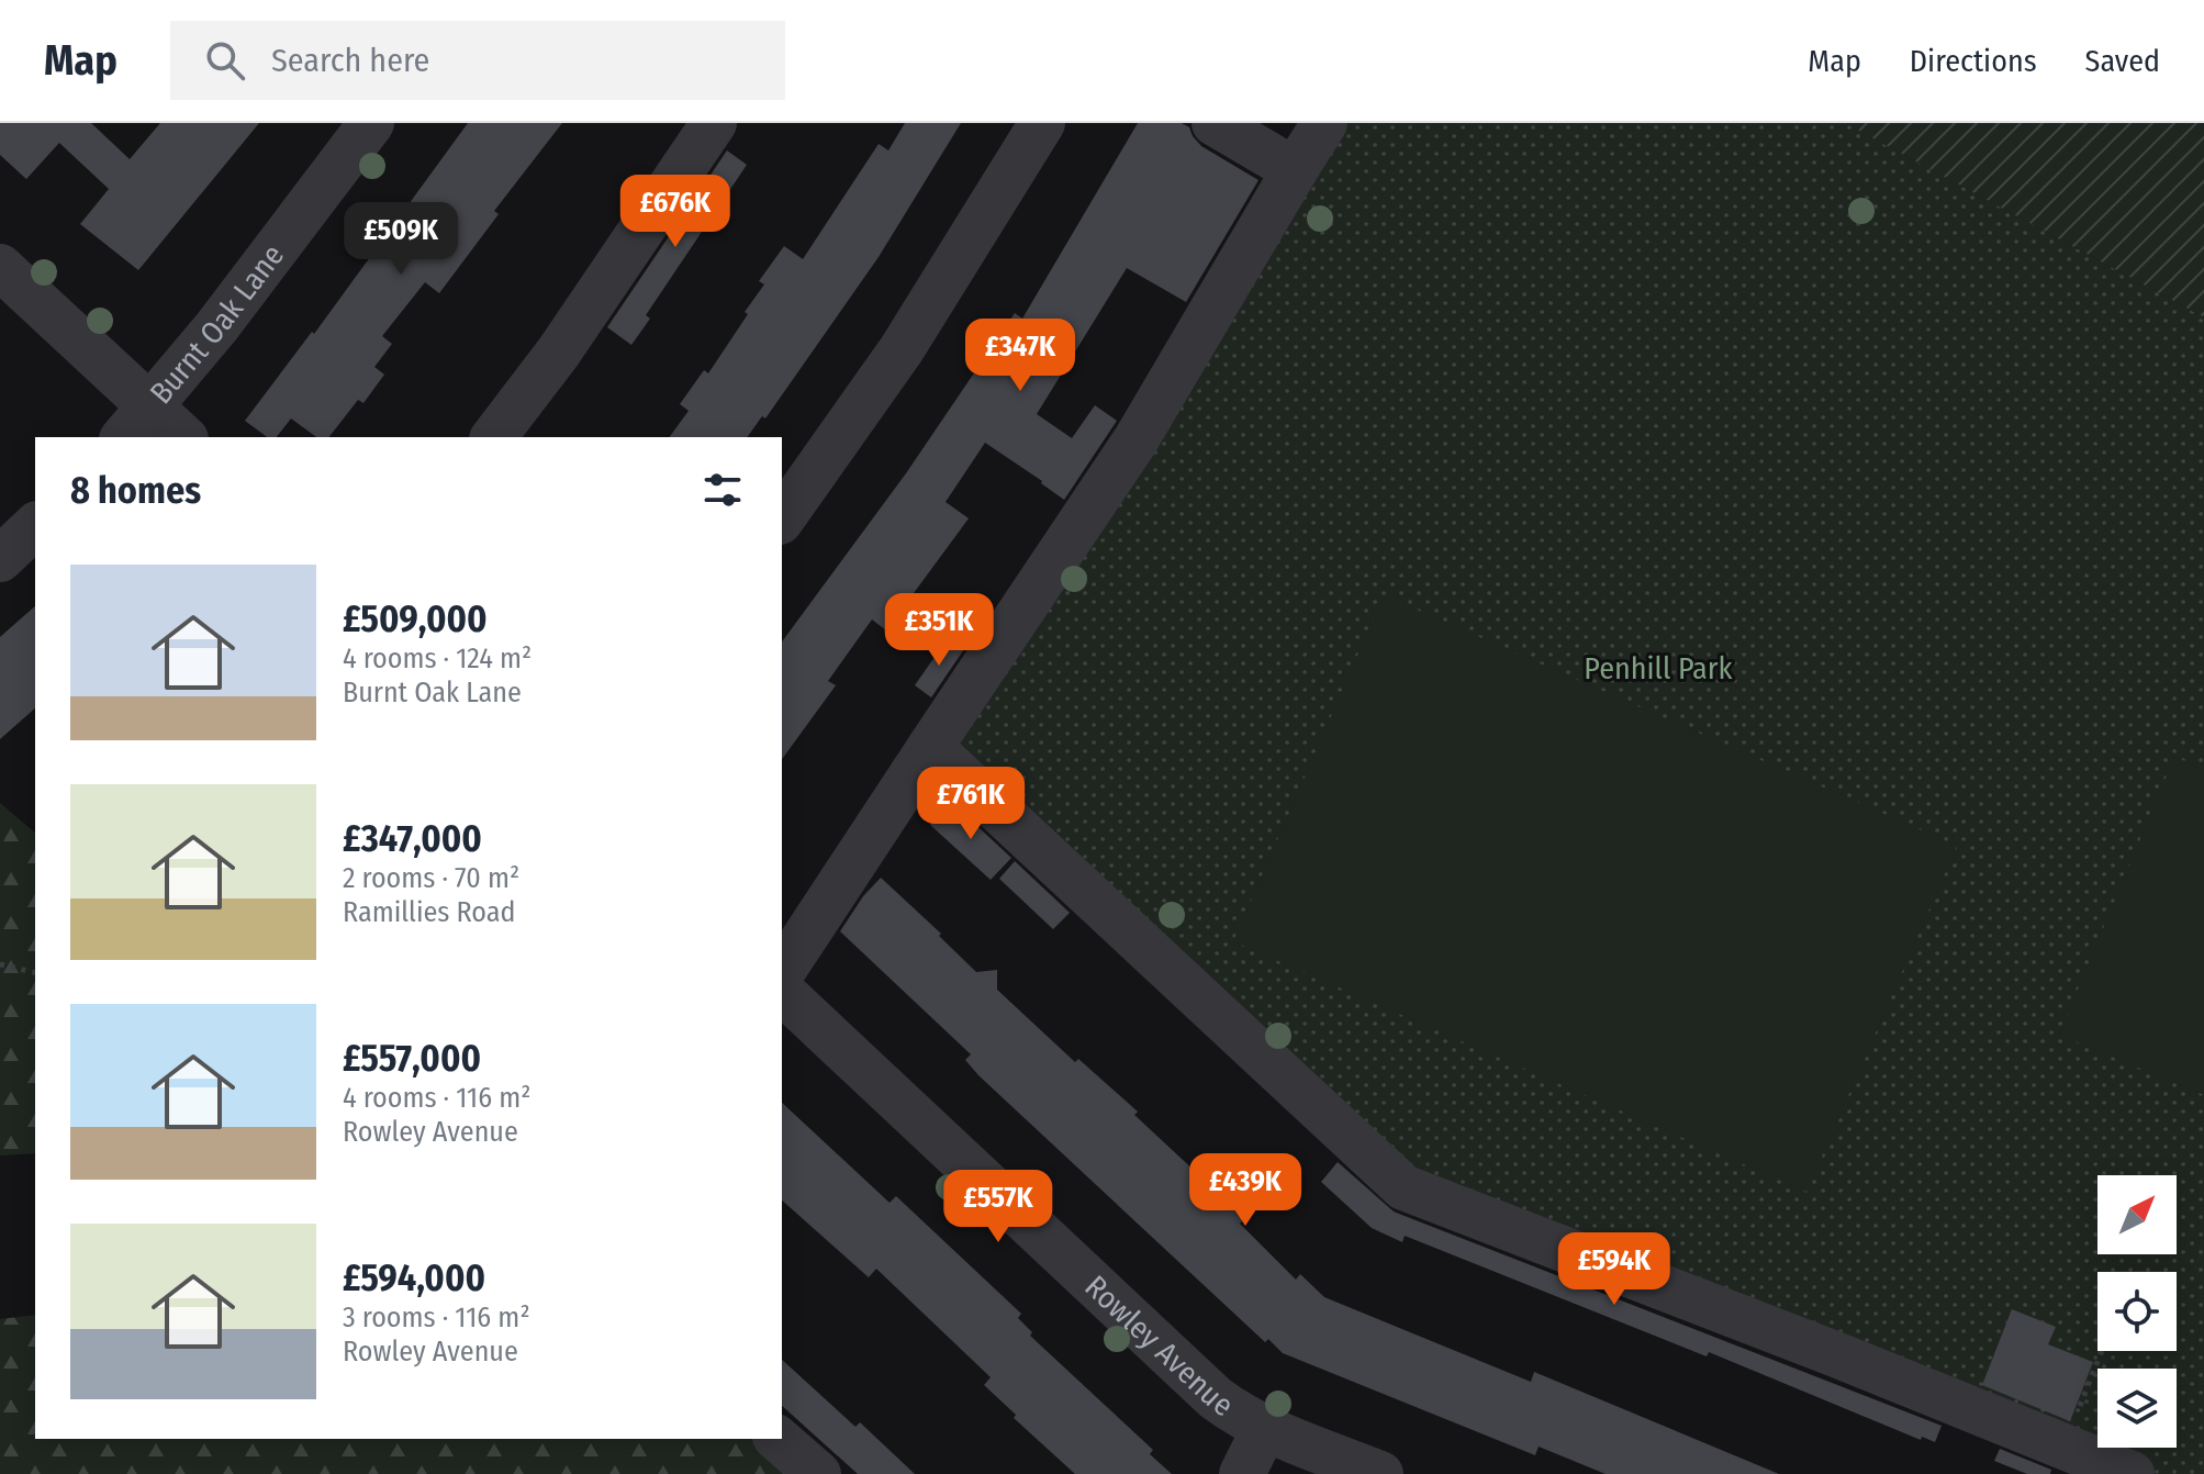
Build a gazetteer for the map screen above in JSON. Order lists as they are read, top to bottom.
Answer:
{
  "streets": {
    "street": ["Burnt Oak Lane", "Rowley Avenue"]
  },
  "parks": ["Penhill Park"],
  "north": "top right",
  "page": {
    "header": "Map",
    "search": "Search here",
    "nav": ["Map", "Directions", "Saved"],
    "price": [
      "£676K",
      "£509K",
      "£347K",
      "£351K",
      "£761K",
      "£439K",
      "£557K",
      "£594K"
    ],
    "heading": "8 homes",
    "list": [
      {
        "name": "£509,000",
        "note": "4 rooms · 124 m² · Burnt Oak Lane"
      },
      {
        "name": "£347,000",
        "note": "2 rooms · 70 m² · Ramillies Road"
      },
      {
        "name": "£557,000",
        "note": "4 rooms · 116 m² · Rowley Avenue"
      },
      {
        "name": "£594,000",
        "note": "3 rooms · 116 m² · Rowley Avenue"
      }
    ]
  }
}
